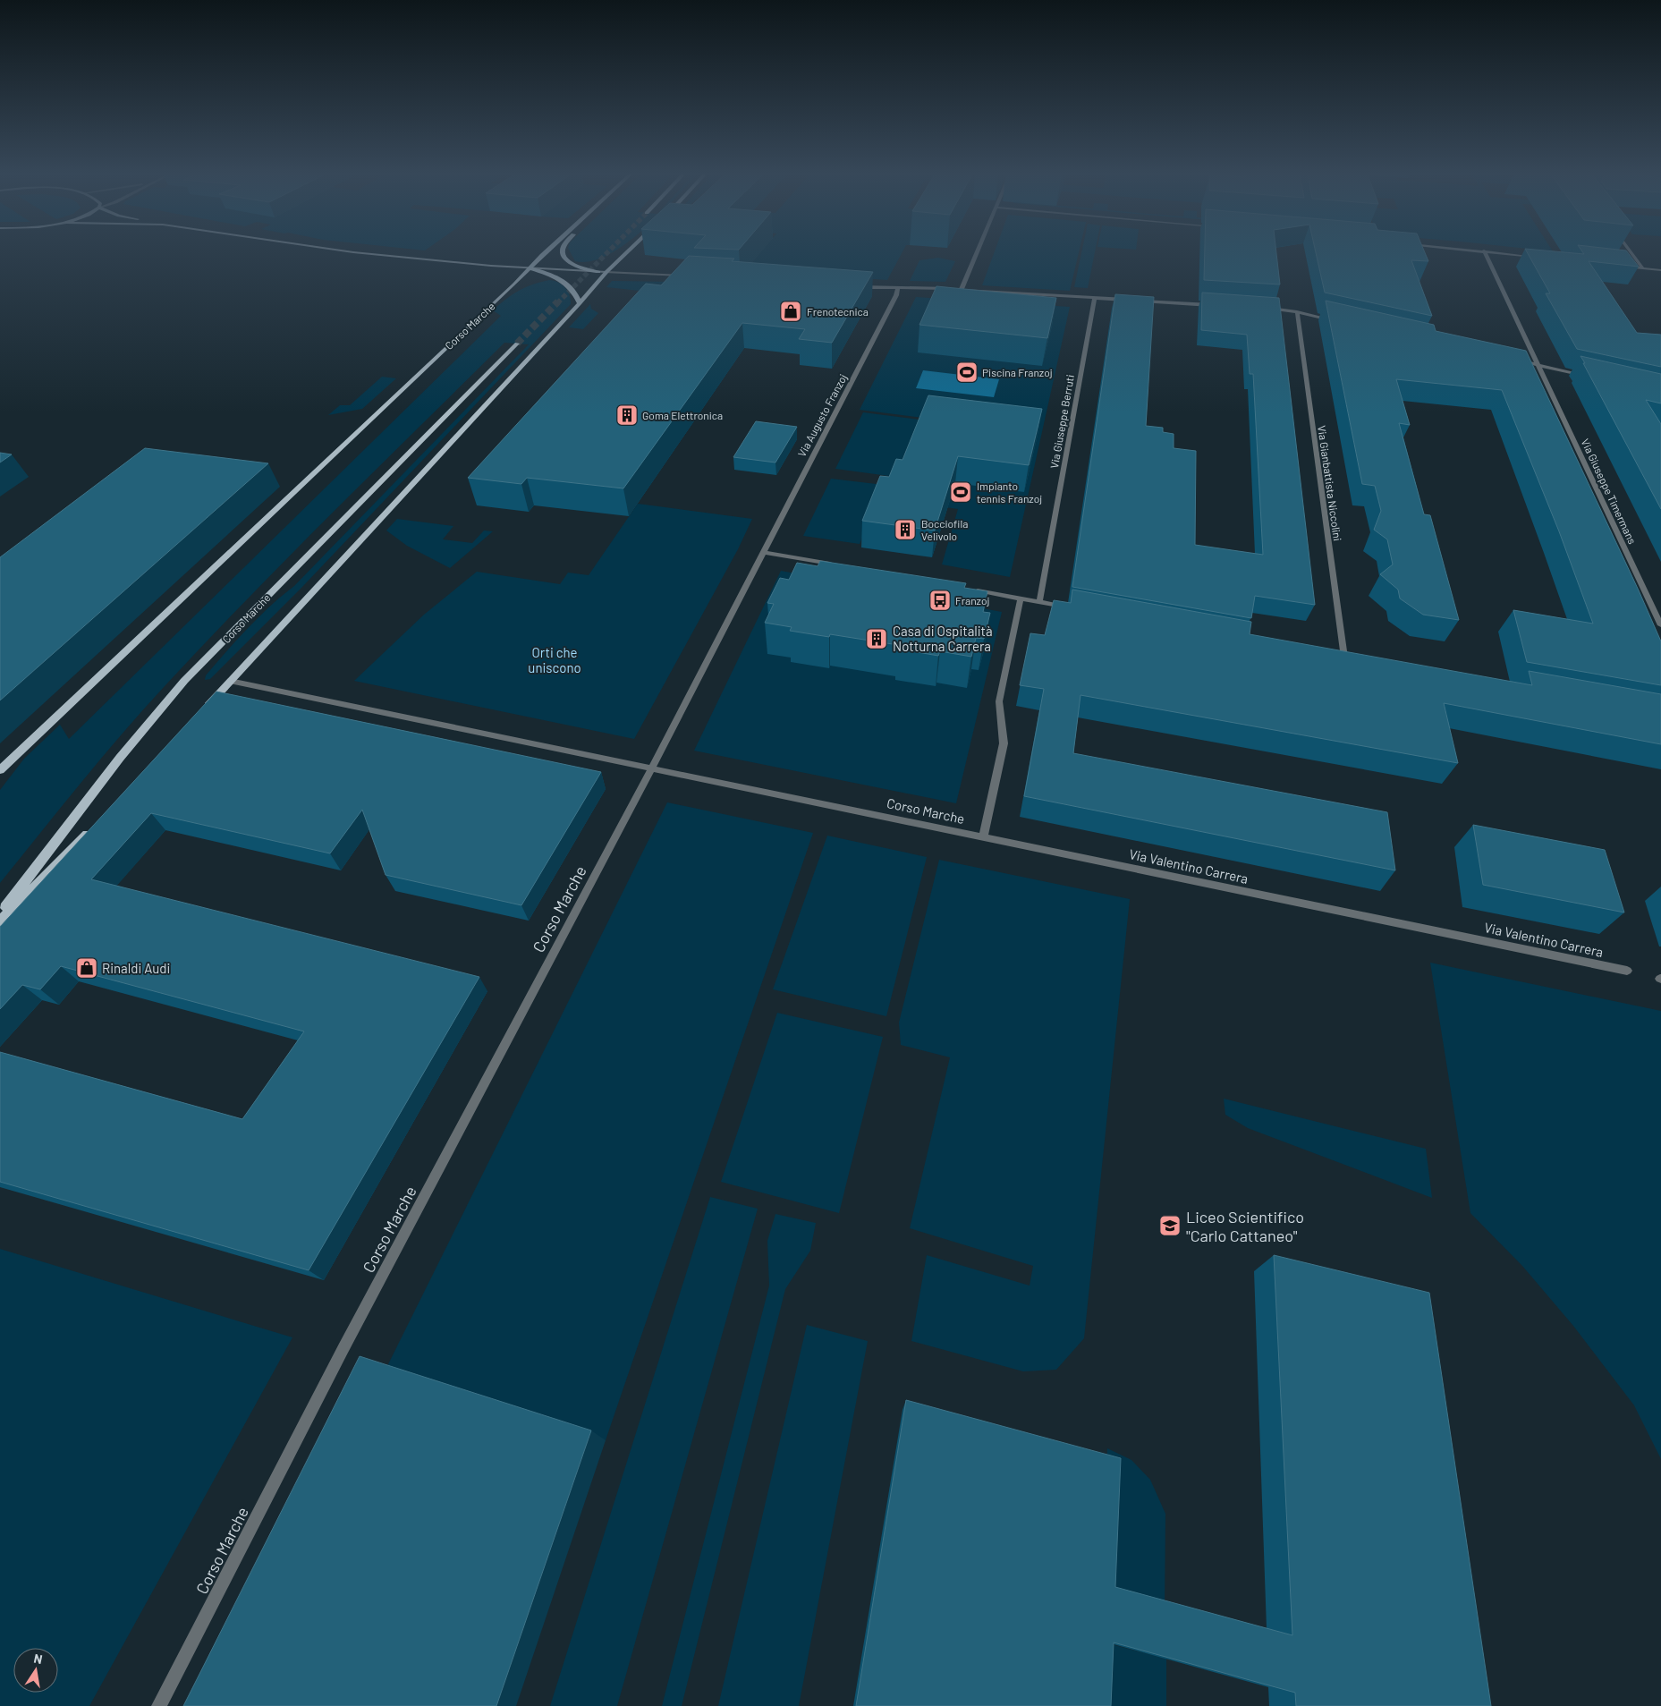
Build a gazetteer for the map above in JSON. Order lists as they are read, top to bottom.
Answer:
{
  "streets": {
    "main road": ["Corso Marche"],
    "street": [
      "Via Augusto Franzoj",
      "Via Giuseppe Berruti",
      "Via Gianbattista Niccolini",
      "Via Giuseppe Timermans",
      "Via Valentino Carrera"
    ]
  },
  "crossings": [
    ["Corso Marche", "Via Augusto Franzoj"],
    ["Corso Marche", "Via Valentino Carrera"]
  ],
  "parks": ["Orti che uniscono"],
  "places": {
    "shop": ["Frenotecnica", "Rinaldi Audi"],
    "sports": ["Piscina Franzoj", "Impianto tennis Franzoj"],
    "building": ["Goma Elettronica", "Bocciofila Velivolo", "Casa di Ospitalità Notturna Carrera"],
    "bus stop": ["Franzoj"],
    "school or university": ["Liceo Scientifico \"Carlo Cattaneo\""]
  },
  "north": "top"
}
